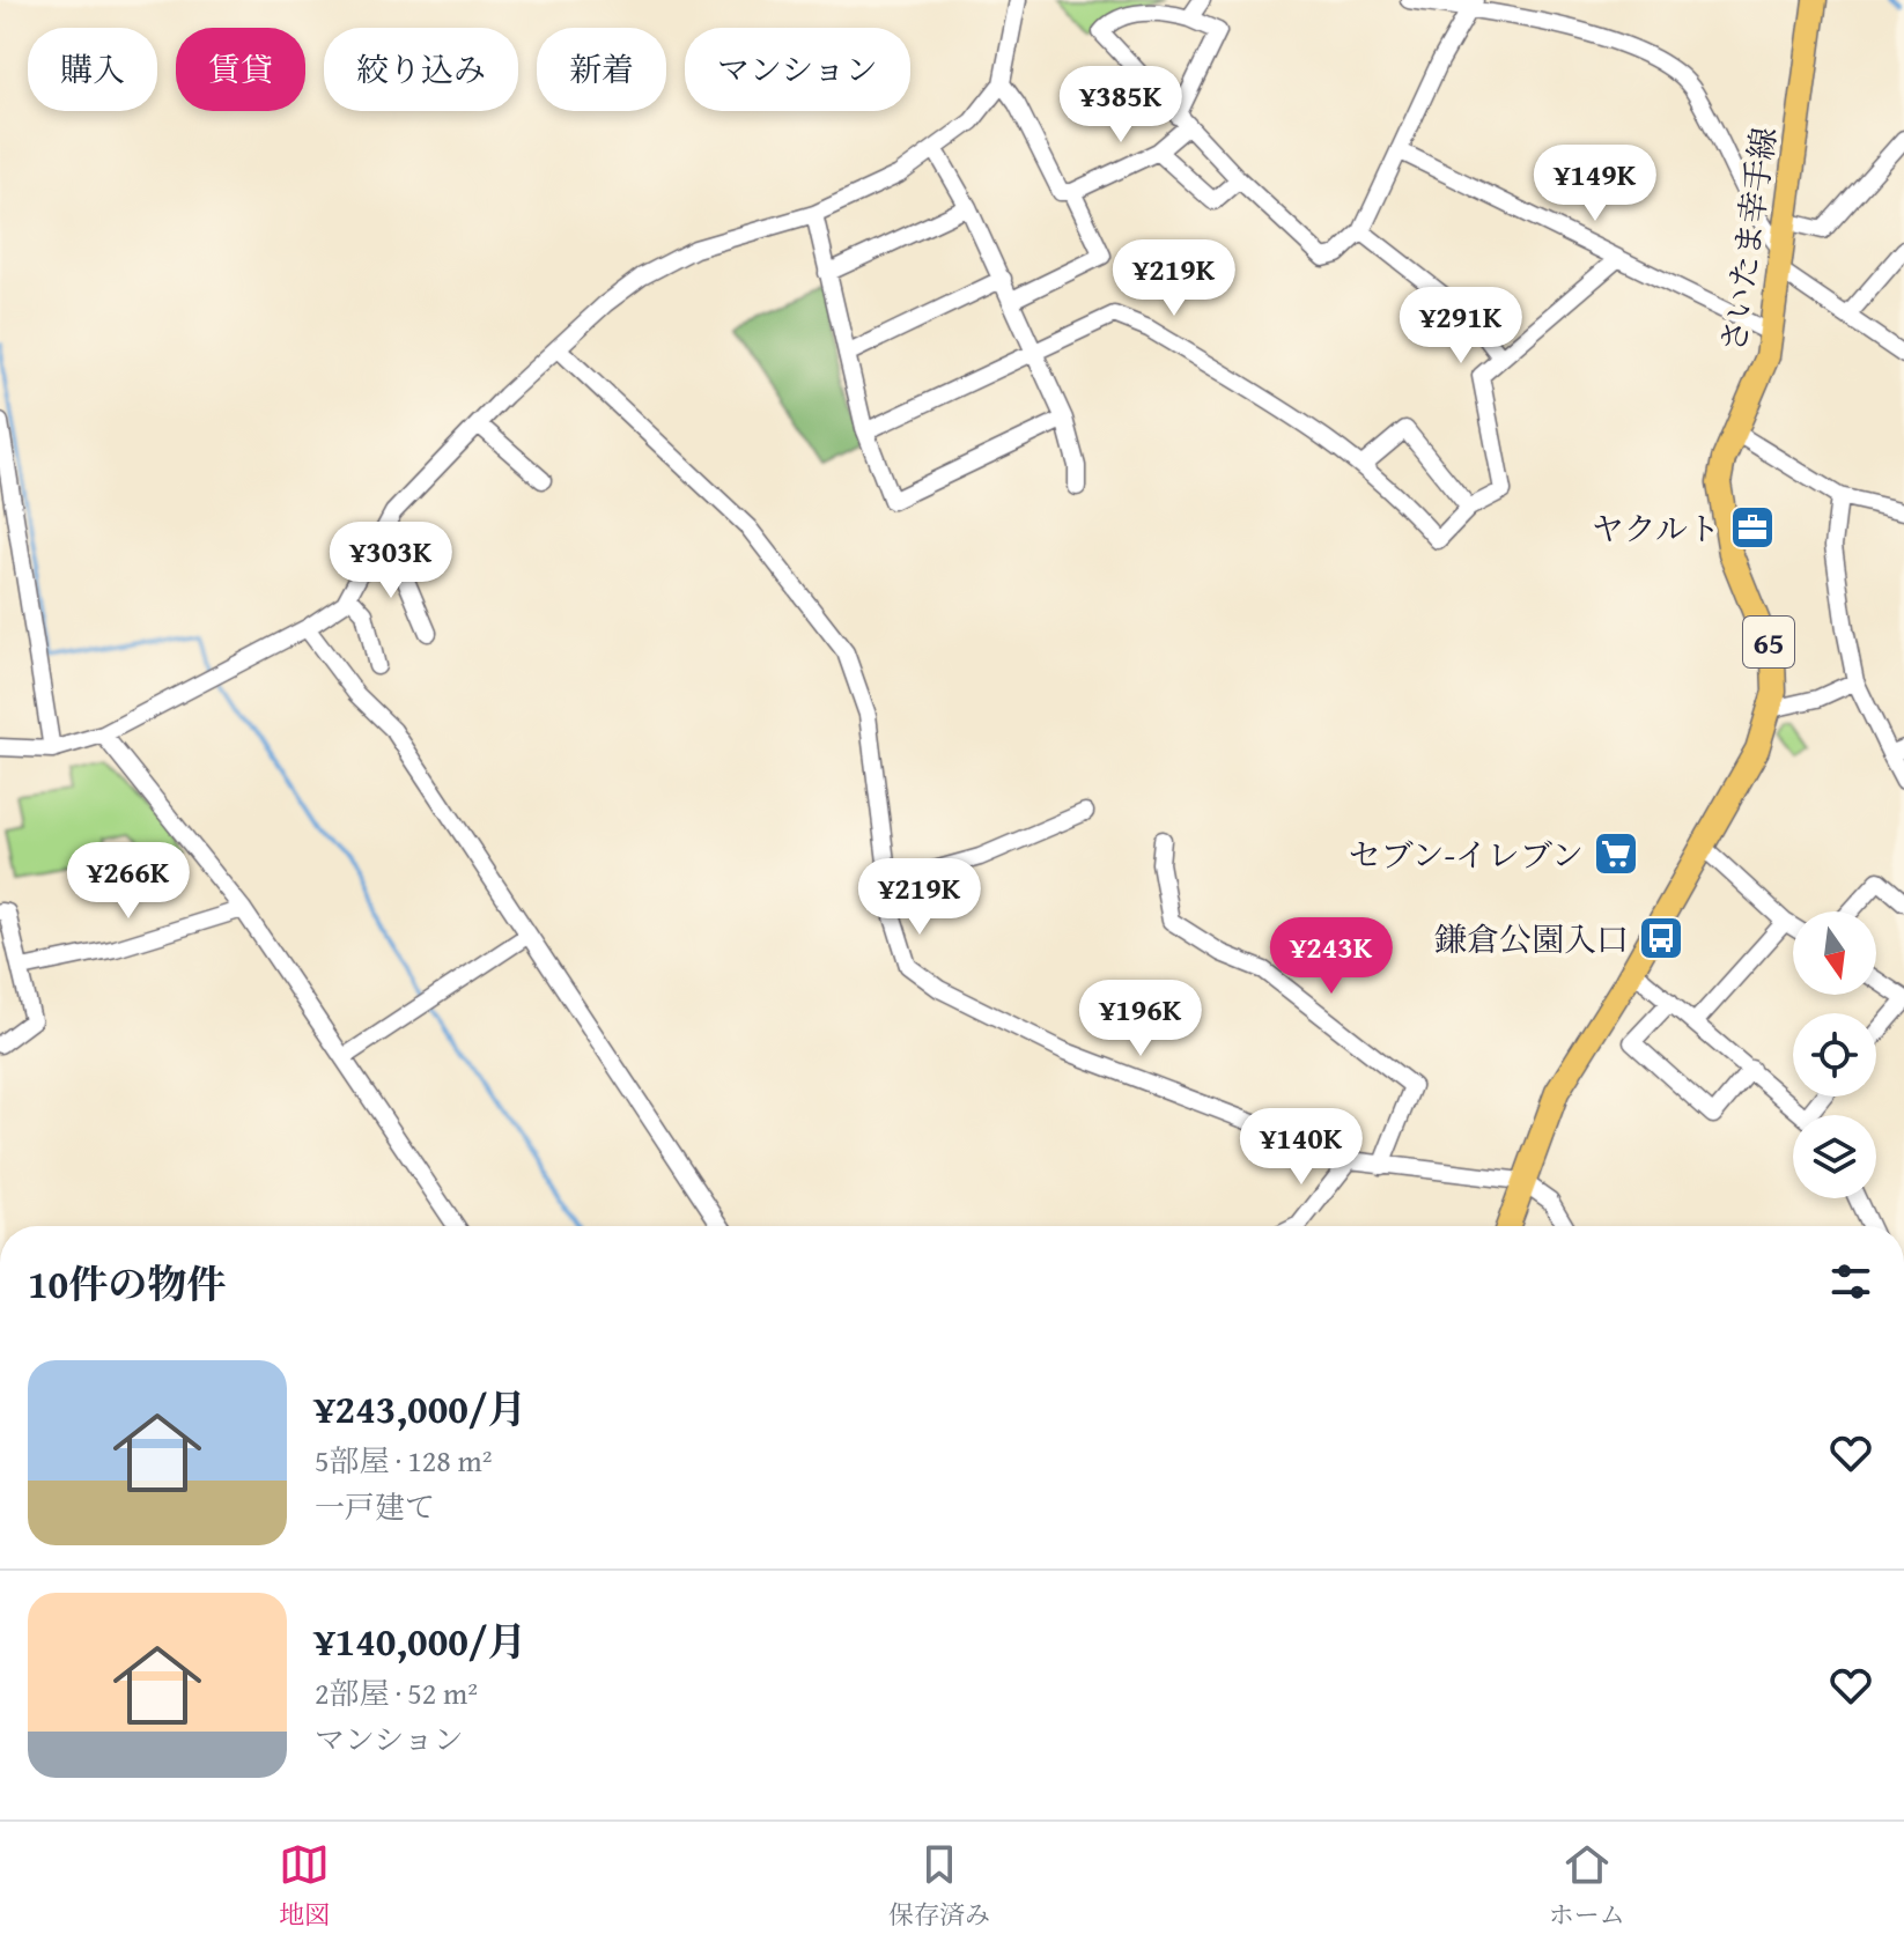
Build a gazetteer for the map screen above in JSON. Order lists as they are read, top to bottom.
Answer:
{
  "streets": {
    "main road": ["さいたま幸手線", "65"]
  },
  "places": {
    "office": ["ヤクルト"],
    "supermarket": ["セブン-イレブン"],
    "bus stop": ["鎌倉公園入口"]
  },
  "north": "bottom",
  "page": {
    "chip": [
      "購入",
      "賃貸",
      "絞り込み",
      "新着",
      "マンション"
    ],
    "price": [
      "¥385K",
      "¥149K",
      "¥219K",
      "¥291K",
      "¥303K",
      "¥266K",
      "¥219K",
      "¥243K",
      "¥196K",
      "¥140K"
    ],
    "heading": "10件の物件",
    "list": [
      {
        "name": "¥243,000/月",
        "note": "5部屋 · 128 m² · 一戸建て"
      },
      {
        "name": "¥140,000/月",
        "note": "2部屋 · 52 m² · マンション"
      }
    ],
    "tabs": ["地図", "保存済み", "ホーム"]
  }
}
